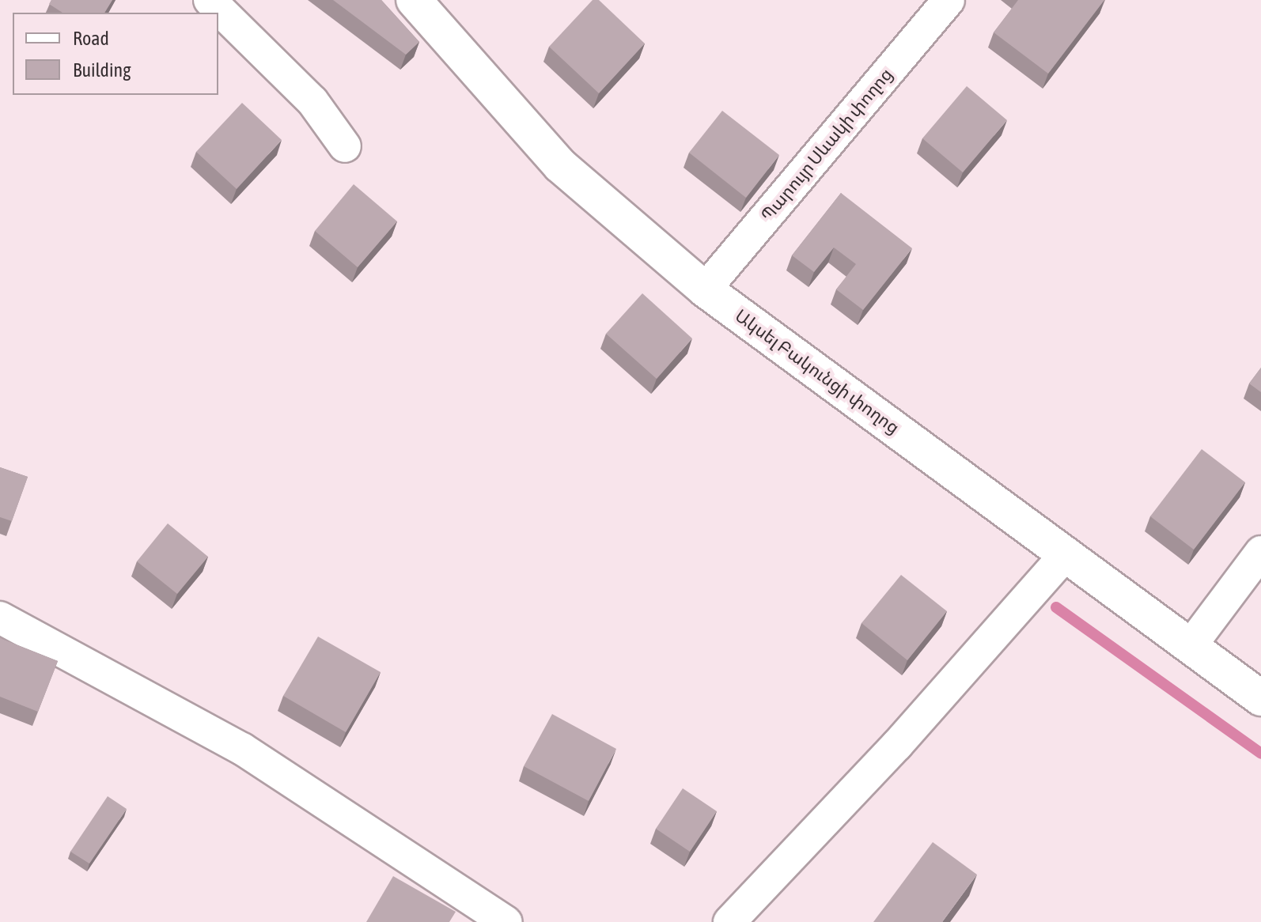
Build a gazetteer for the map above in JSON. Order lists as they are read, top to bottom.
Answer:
{
  "streets": {
    "main road": ["Ակսել Բակունցի փողոց"],
    "street": ["Պարույր Սևակի փողոց"]
  },
  "crossings": [
    ["Պարույր Սևակի փողոց", "Ակսել Բակունցի փողոց"]
  ],
  "legend": ["Road", "Building"]
}
